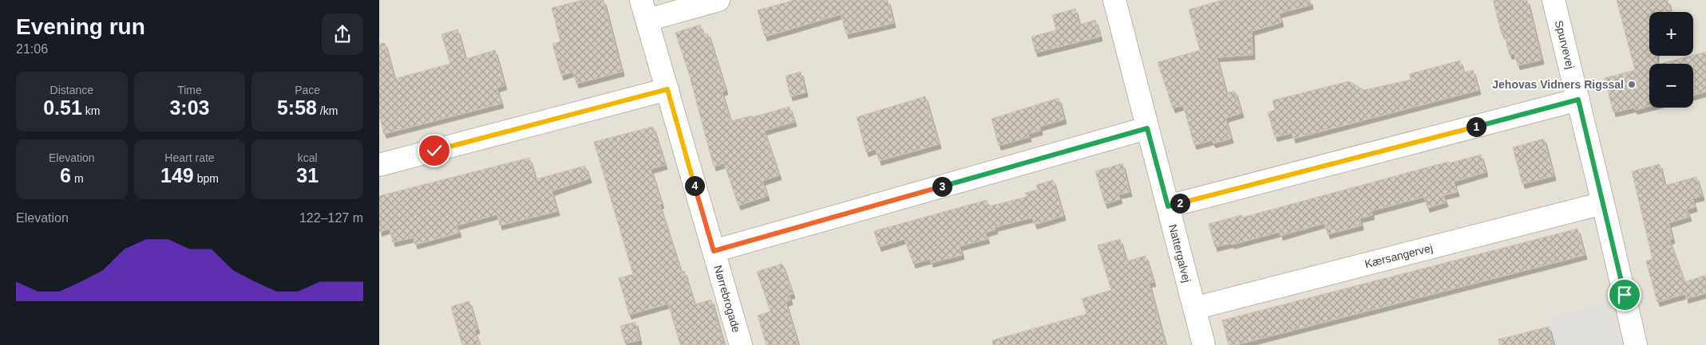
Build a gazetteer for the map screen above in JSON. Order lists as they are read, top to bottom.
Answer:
{
  "streets": {
    "street": [
      "Spurvevej",
      "Nattergalvej",
      "Kærsangervej",
      "Nørrebrogade"
    ]
  },
  "crossings": [
    ["Spurvevej", "Kærsangervej"],
    ["Nattergalvej", "Kærsangervej"]
  ],
  "places": ["Jehovas Vidners Rigssal"],
  "page": {
    "heading": ["Evening run", "21:06"],
    "map_buttons": ["+", "−"],
    "stats": [
      ["Distance", "0.51 km"],
      ["Time", "3:03"],
      ["Pace", "5:58 /km"],
      ["Elevation", "6 m"],
      ["Heart rate", "149 bpm"],
      ["kcal", "31"]
    ],
    "pins": [
      "1",
      "4",
      "3",
      "2"
    ],
    "chart": ["Elevation", "122–127 m"]
  }
}
